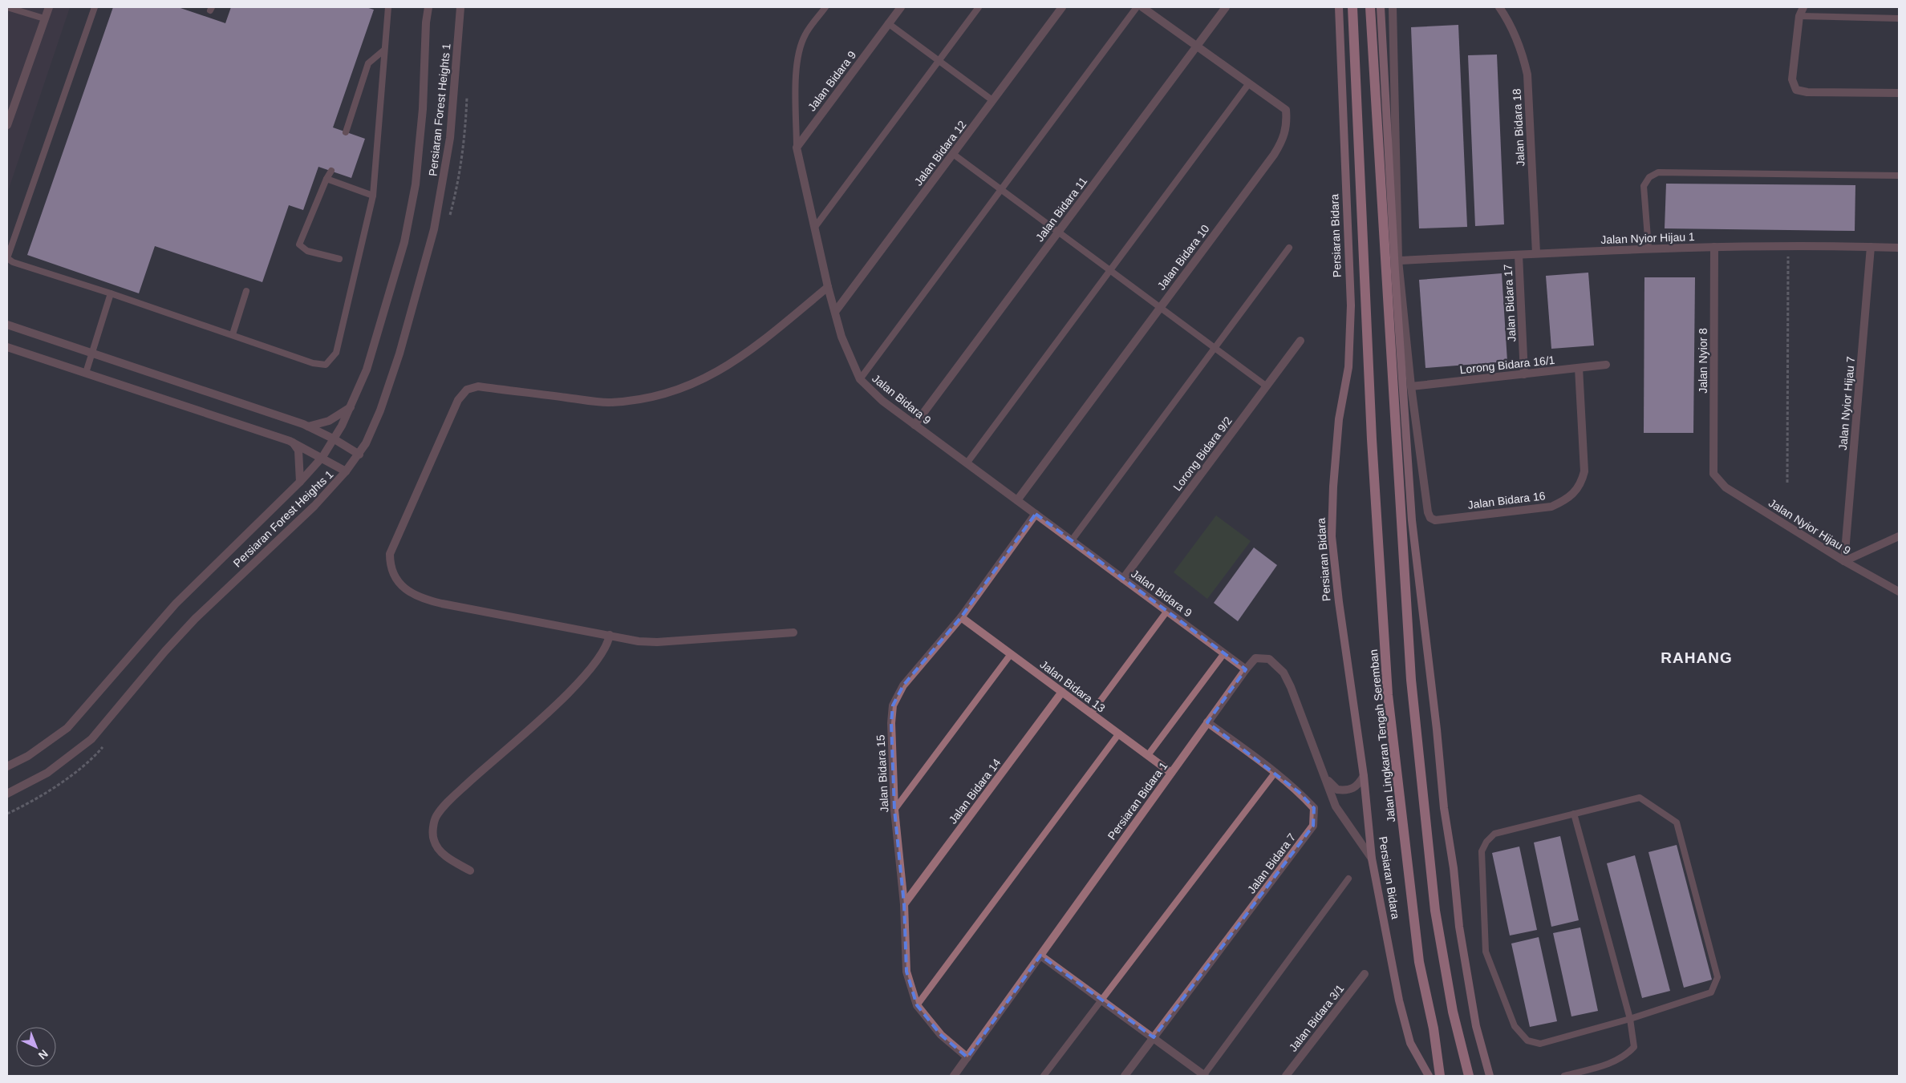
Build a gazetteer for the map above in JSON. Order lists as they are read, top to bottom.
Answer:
{
  "streets": {
    "main road": ["Persiaran Bidara", "Jalan Lingkaran Tengah Seremban"],
    "street": [
      "Jalan Bidara 9",
      "Persiaran Forest Heights 1",
      "Jalan Bidara 18",
      "Jalan Bidara 12",
      "Jalan Bidara 11",
      "Jalan Nyior Hijau 1",
      "Jalan Bidara 10",
      "Jalan Bidara 17",
      "Jalan Nyior 8",
      "Lorong Bidara 16/1",
      "Jalan Nyior Hijau 7",
      "Lorong Bidara 9/2",
      "Jalan Bidara 16",
      "Jalan Nyior Hijau 9",
      "Jalan Bidara 13",
      "Jalan Bidara 15",
      "Jalan Bidara 14",
      "Persiaran Bidara 1",
      "Jalan Bidara 7",
      "Jalan Bidara 3/1"
    ]
  },
  "crossings": [
    ["Jalan Bidara 9", "Jalan Bidara 12"],
    ["Jalan Bidara 9", "Jalan Bidara 11"],
    ["Jalan Bidara 9", "Jalan Bidara 10"],
    ["Jalan Bidara 9", "Lorong Bidara 9/2"],
    ["Jalan Bidara 9", "Jalan Bidara 15"],
    ["Jalan Bidara 9", "Persiaran Bidara 1"],
    ["Jalan Bidara 18", "Jalan Nyior Hijau 1"],
    ["Jalan Bidara 11", "Jalan Bidara 10"],
    ["Persiaran Bidara", "Persiaran Bidara 1"],
    ["Jalan Nyior Hijau 1", "Jalan Bidara 17"],
    ["Jalan Nyior Hijau 1", "Jalan Nyior 8"],
    ["Jalan Nyior Hijau 1", "Jalan Nyior Hijau 7"],
    ["Jalan Bidara 17", "Lorong Bidara 16/1"],
    ["Jalan Nyior 8", "Jalan Nyior Hijau 9"],
    ["Lorong Bidara 16/1", "Jalan Bidara 16"],
    ["Jalan Nyior Hijau 7", "Jalan Nyior Hijau 9"],
    ["Jalan Bidara 13", "Jalan Bidara 15"],
    ["Jalan Bidara 13", "Jalan Bidara 14"],
    ["Jalan Bidara 13", "Persiaran Bidara 1"],
    ["Jalan Bidara 15", "Jalan Bidara 14"],
    ["Jalan Bidara 15", "Persiaran Bidara 1"],
    ["Persiaran Bidara 1", "Jalan Bidara 7"]
  ],
  "districts": ["RAHANG"],
  "north": "bottom right"
}
